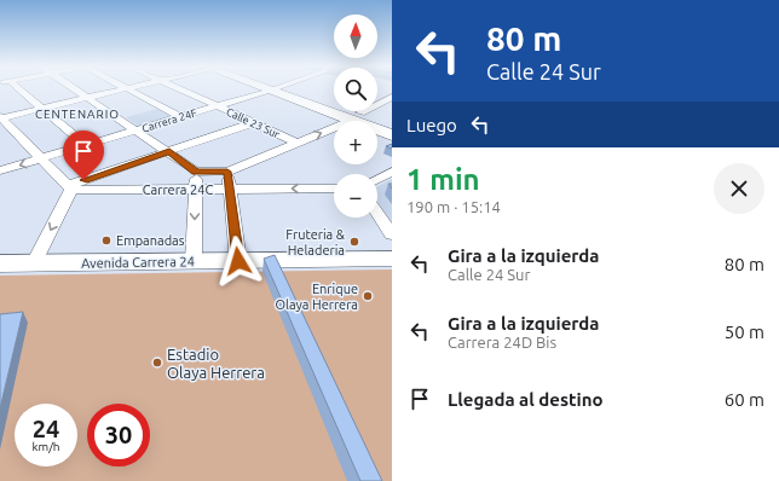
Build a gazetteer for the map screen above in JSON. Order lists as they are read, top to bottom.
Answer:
{
  "streets": {
    "main road": ["Avenida Carrera 24"],
    "street": ["Carrera 24F", "Calle 23 Sur", "Carrera 24C"]
  },
  "crossings": [
    ["Carrera 24F", "Calle 23 Sur"]
  ],
  "districts": ["CENTENARIO"],
  "places": [
    "Empanadas",
    "Fruteria & Heladeria",
    "Enrique Olaya Herrera",
    "Estadio Olaya Herrera"
  ],
  "north": "top",
  "page": {
    "turn": ["80 m", "Calle 24 Sur"],
    "map_buttons": ["+", "−"],
    "then": "Luego",
    "heading": ["1 min", "190 m · 15:14"],
    "list": [
      {
        "name": "Gira a la izquierda",
        "note": "Calle 24 Sur",
        "value": "80 m"
      },
      {
        "name": "Gira a la izquierda",
        "note": "Carrera 24D Bis",
        "value": "50 m"
      },
      {
        "name": "Llegada al destino",
        "value": "60 m"
      }
    ],
    "speed": "24 km/h",
    "limit": "30"
  }
}
